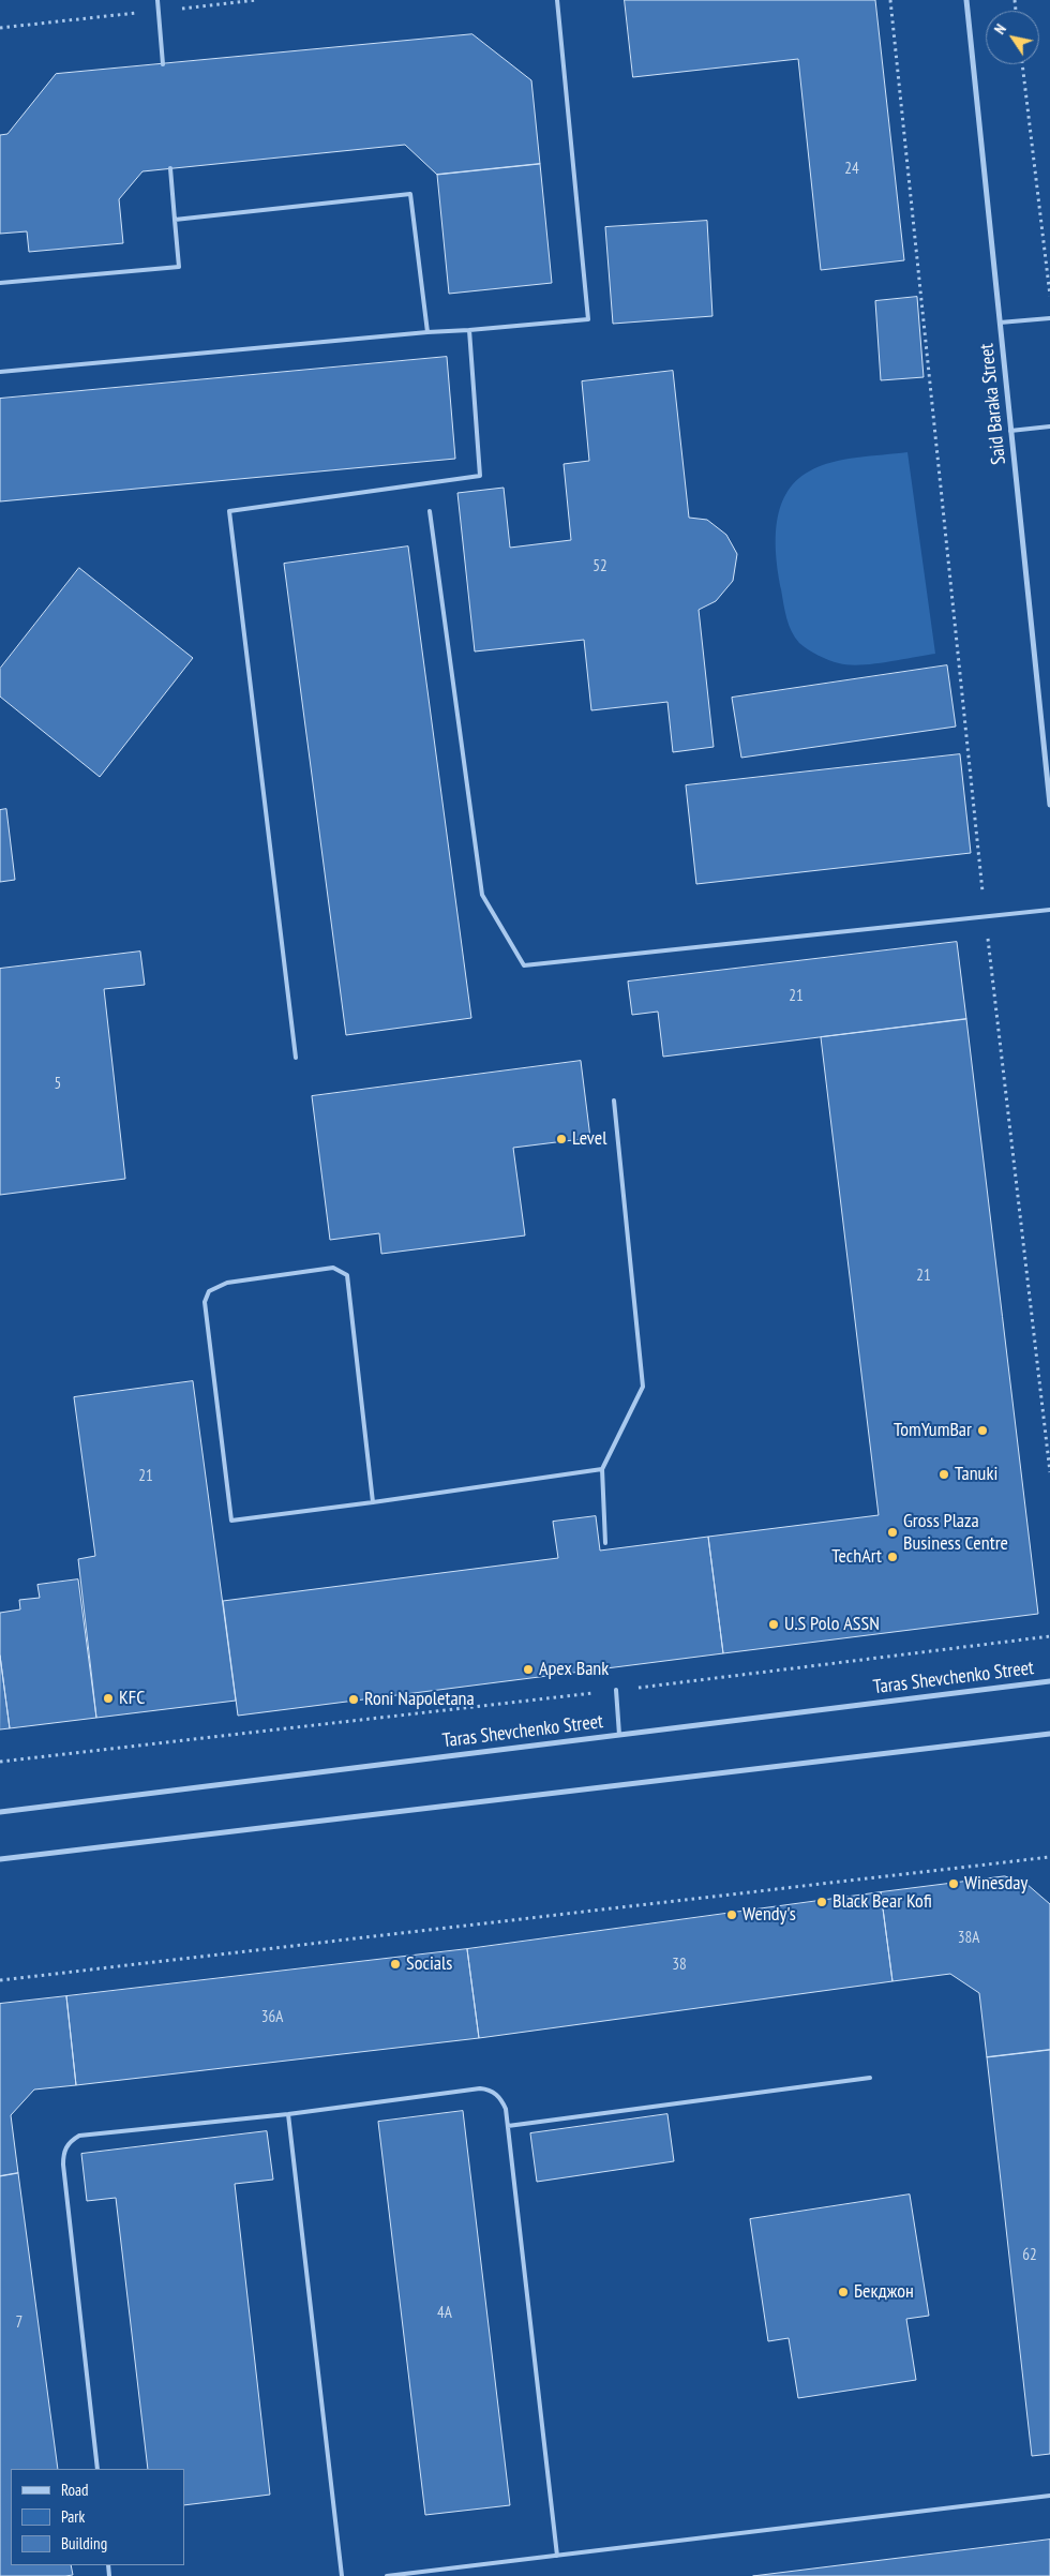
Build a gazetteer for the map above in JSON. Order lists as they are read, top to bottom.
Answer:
{
  "streets": {
    "street": ["Said Baraka Street", "Taras Shevchenko Street"]
  },
  "places": [
    "Level",
    "TomYumBar",
    "Tanuki",
    "Gross Plaza Business Centre",
    "TechArt",
    "U.S Polo ASSN",
    "Apex Bank",
    "KFC",
    "Roni Napoletana",
    "Winesday",
    "Black Bear Kofi",
    "Wendy's",
    "Socials",
    "Бекджон"
  ],
  "house_numbers": [
    "24",
    "52",
    "21",
    "5",
    "21",
    "21",
    "38A",
    "38",
    "36A",
    "62",
    "4А",
    "7"
  ],
  "legend": ["Road", "Park", "Building"],
  "north": "top left"
}
